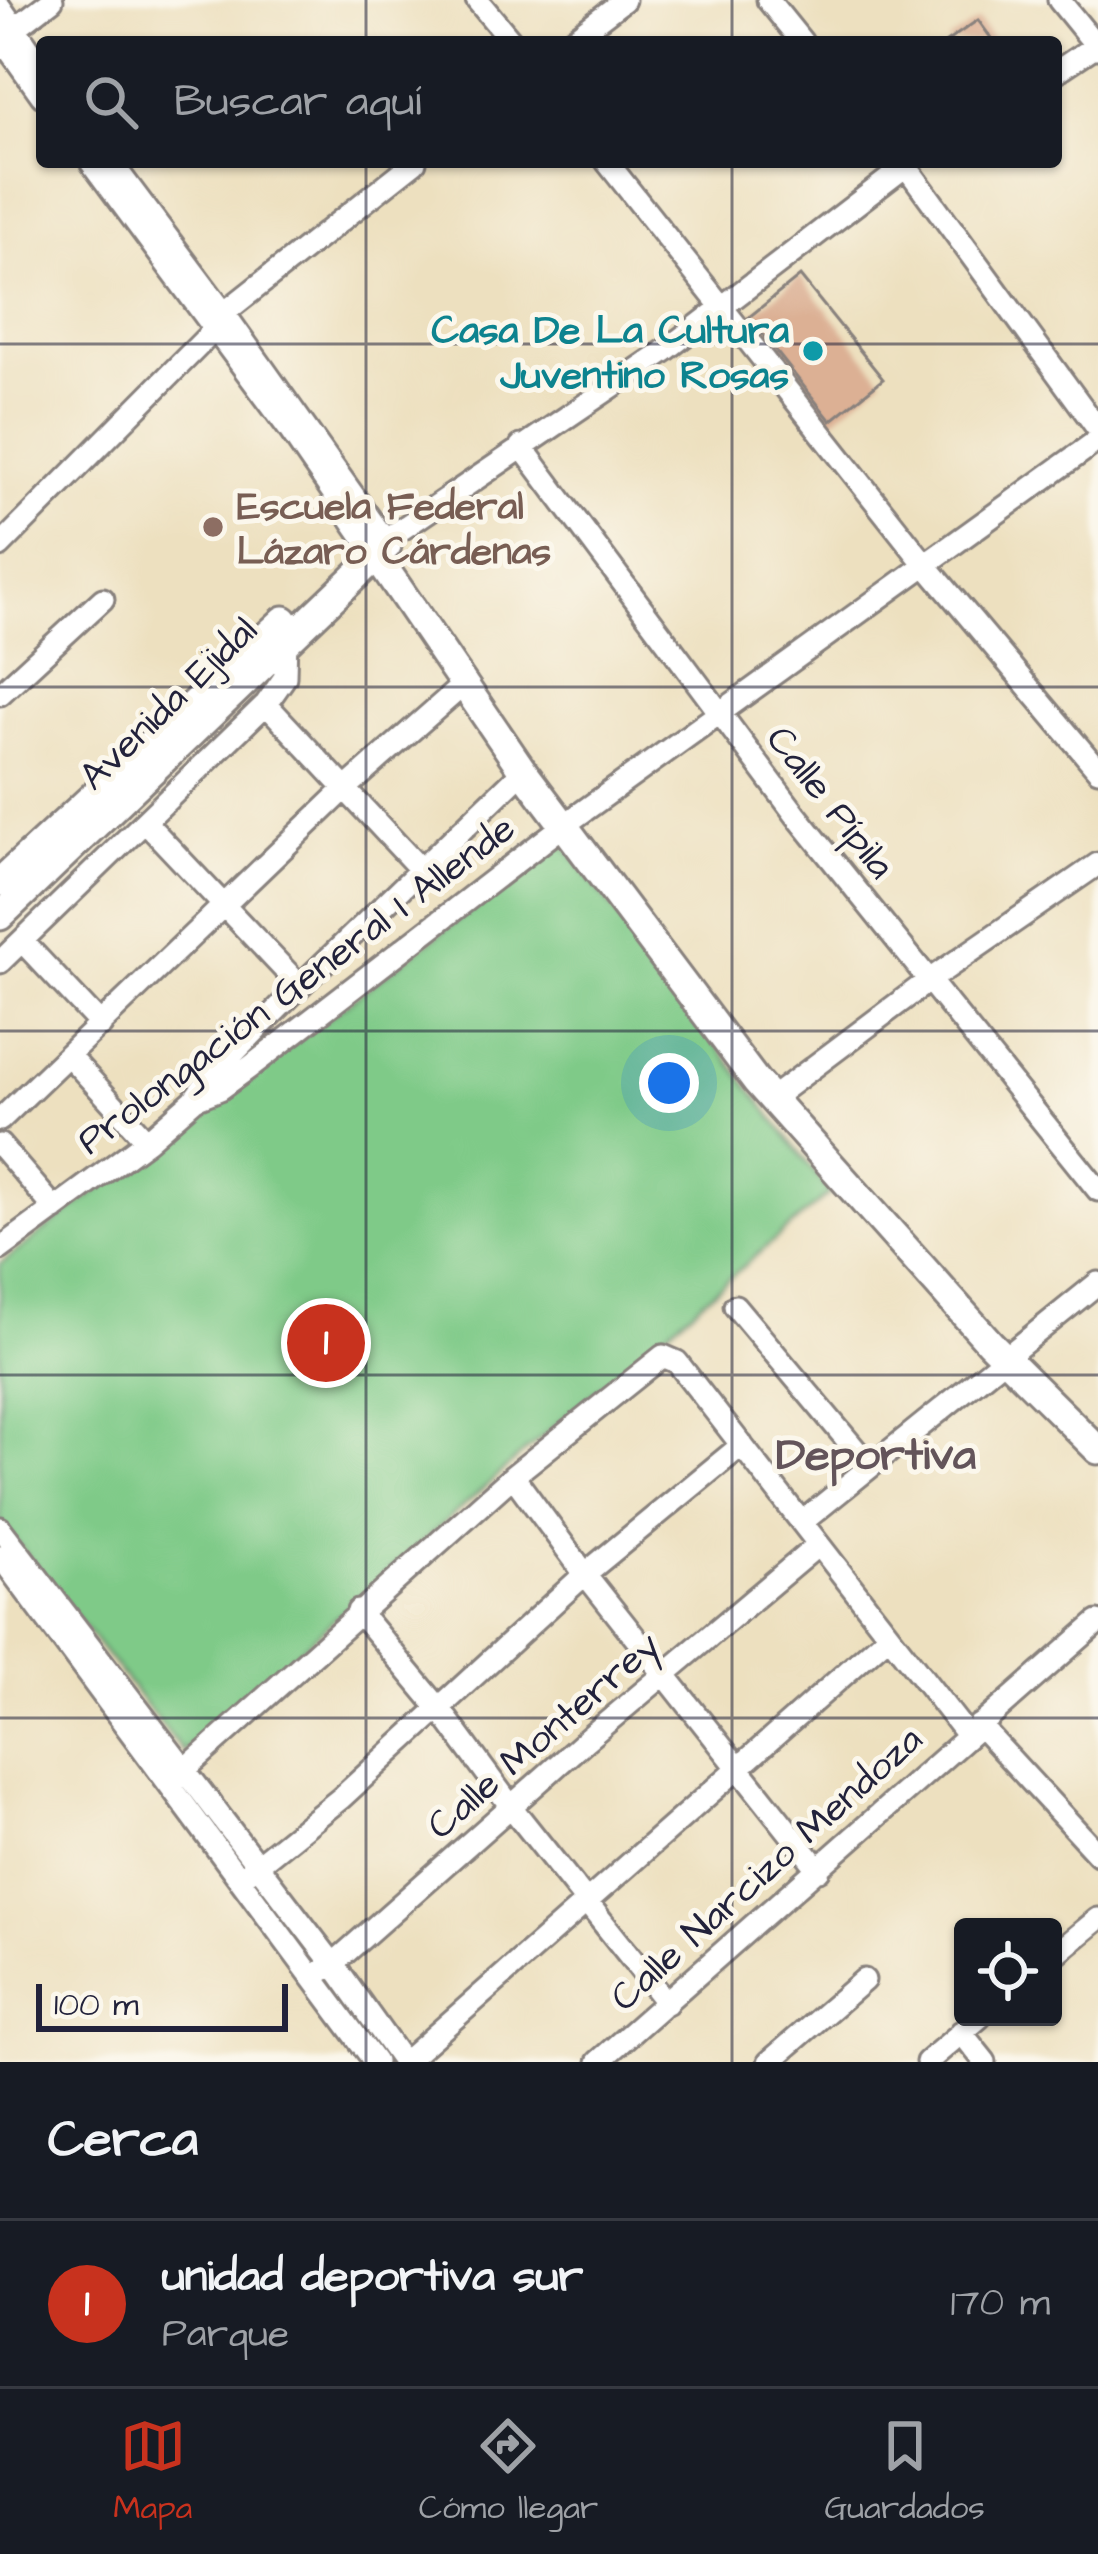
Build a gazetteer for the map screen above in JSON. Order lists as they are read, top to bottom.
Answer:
{
  "streets": {
    "main road": ["Avenida Ejidal"],
    "street": [
      "Calle Pípila",
      "Prolongación General I Allende",
      "Calle Monterrey",
      "Calle Narcizo Mendoza"
    ]
  },
  "crossings": [
    ["Calle Pípila", "Prolongación General I Allende"]
  ],
  "districts": ["Deportiva"],
  "places": ["Casa De La Cultura Juventino Rosas", "Escuela Federal Lázaro Cárdenas"],
  "scale_bar": "100 m",
  "page": {
    "search": "Buscar aquí",
    "pins": "1",
    "scale": "100 m",
    "heading": "Cerca",
    "list": [
      {
        "mark": "1",
        "name": "unidad deportiva sur",
        "note": "Parque",
        "value": "170 m"
      }
    ],
    "nav": ["Mapa", "Cómo llegar", "Guardados"]
  }
}
